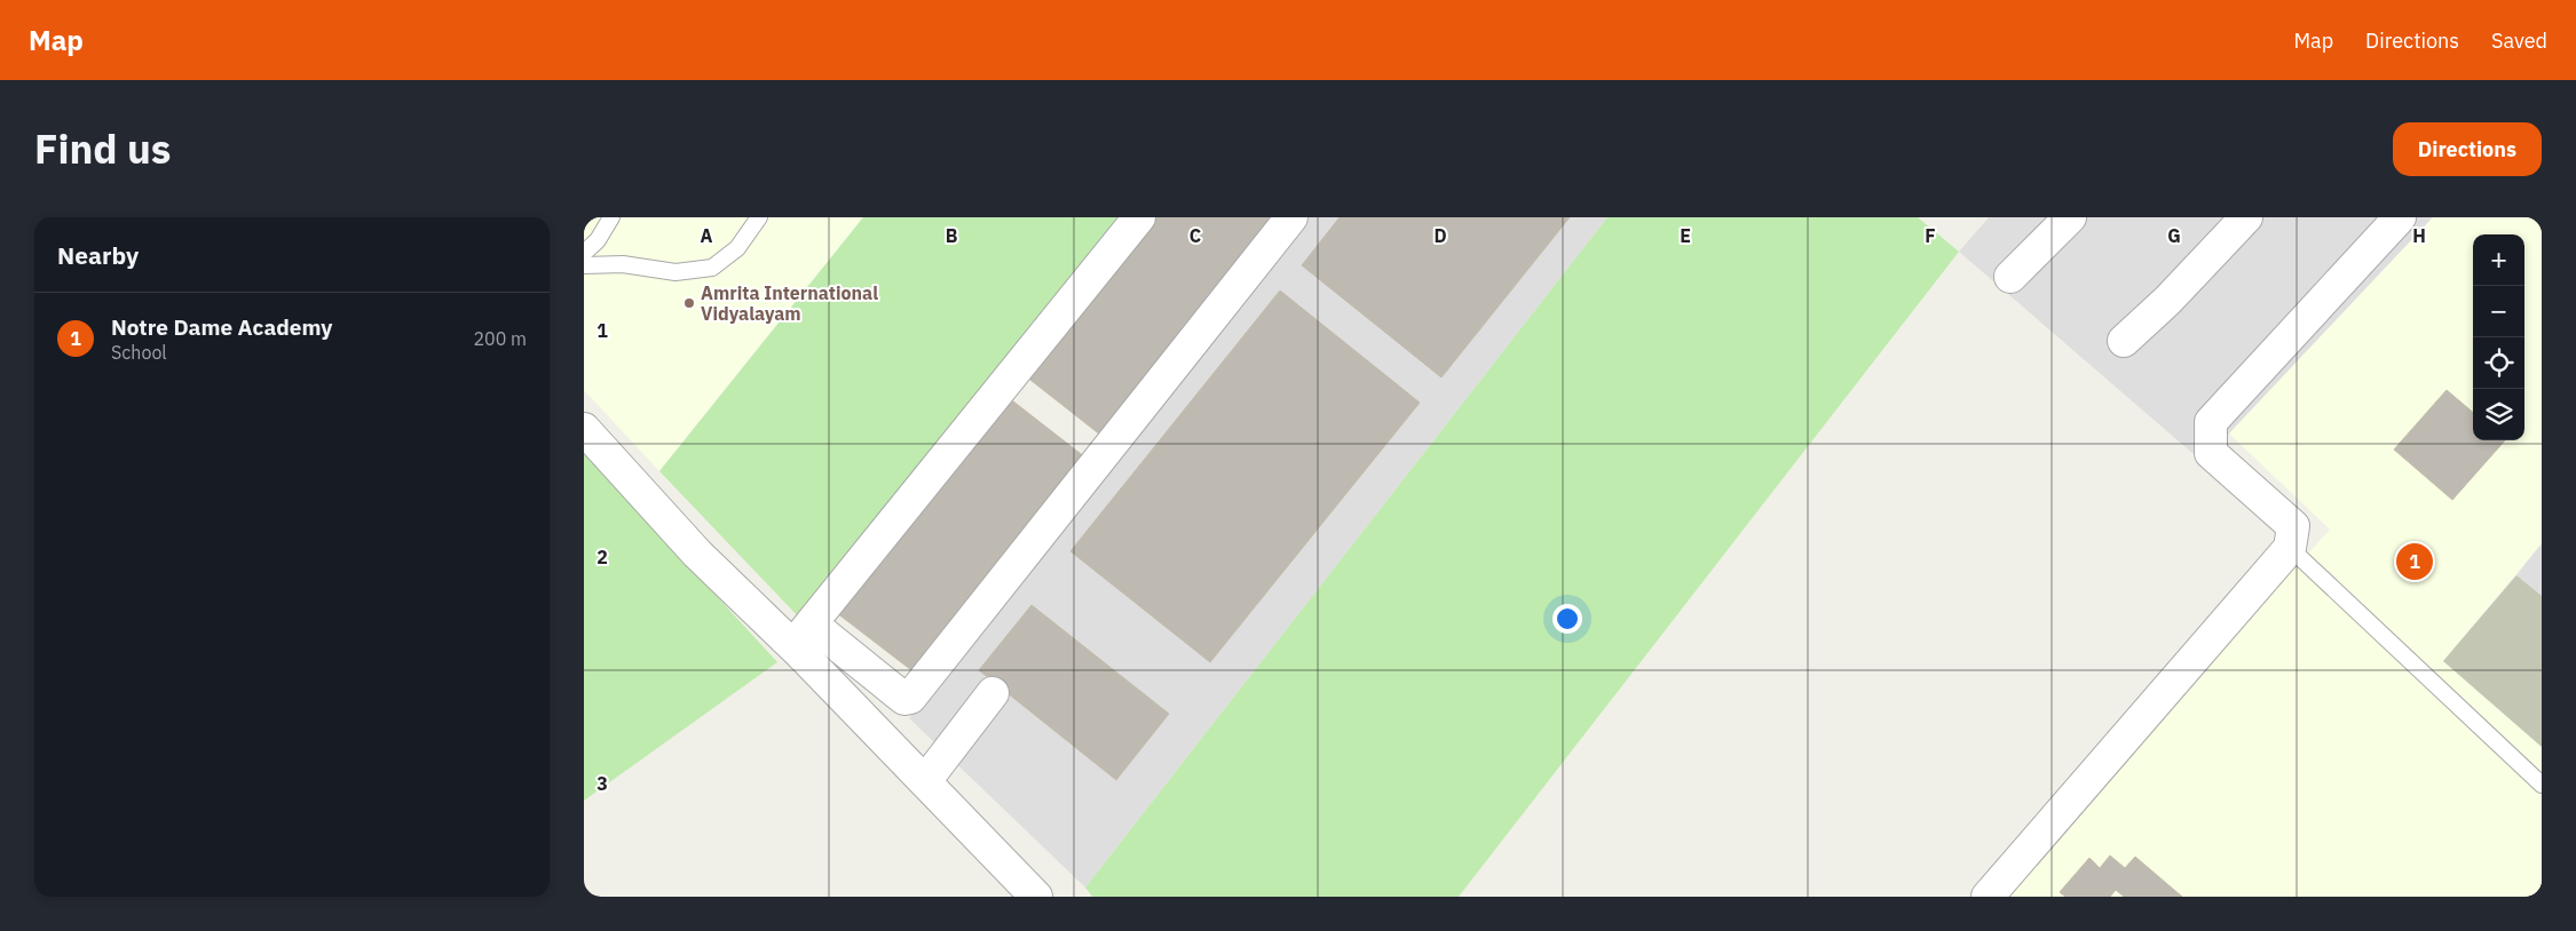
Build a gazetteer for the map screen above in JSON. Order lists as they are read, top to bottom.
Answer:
{
  "places": ["Amrita International Vidyalayam"],
  "page": {
    "header": "Map",
    "nav": ["Map", "Directions", "Saved"],
    "title": "Find us",
    "buttons": "Directions",
    "heading": "Nearby",
    "map_buttons": ["+", "−"],
    "list": [
      {
        "mark": "1",
        "name": "Notre Dame Academy",
        "note": "School",
        "value": "200 m"
      }
    ],
    "pins": "1"
  },
  "grid": {
    "columns": [
      "A",
      "B",
      "C",
      "D",
      "E",
      "F",
      "G",
      "H"
    ],
    "rows": ["1", "2", "3"]
  }
}
